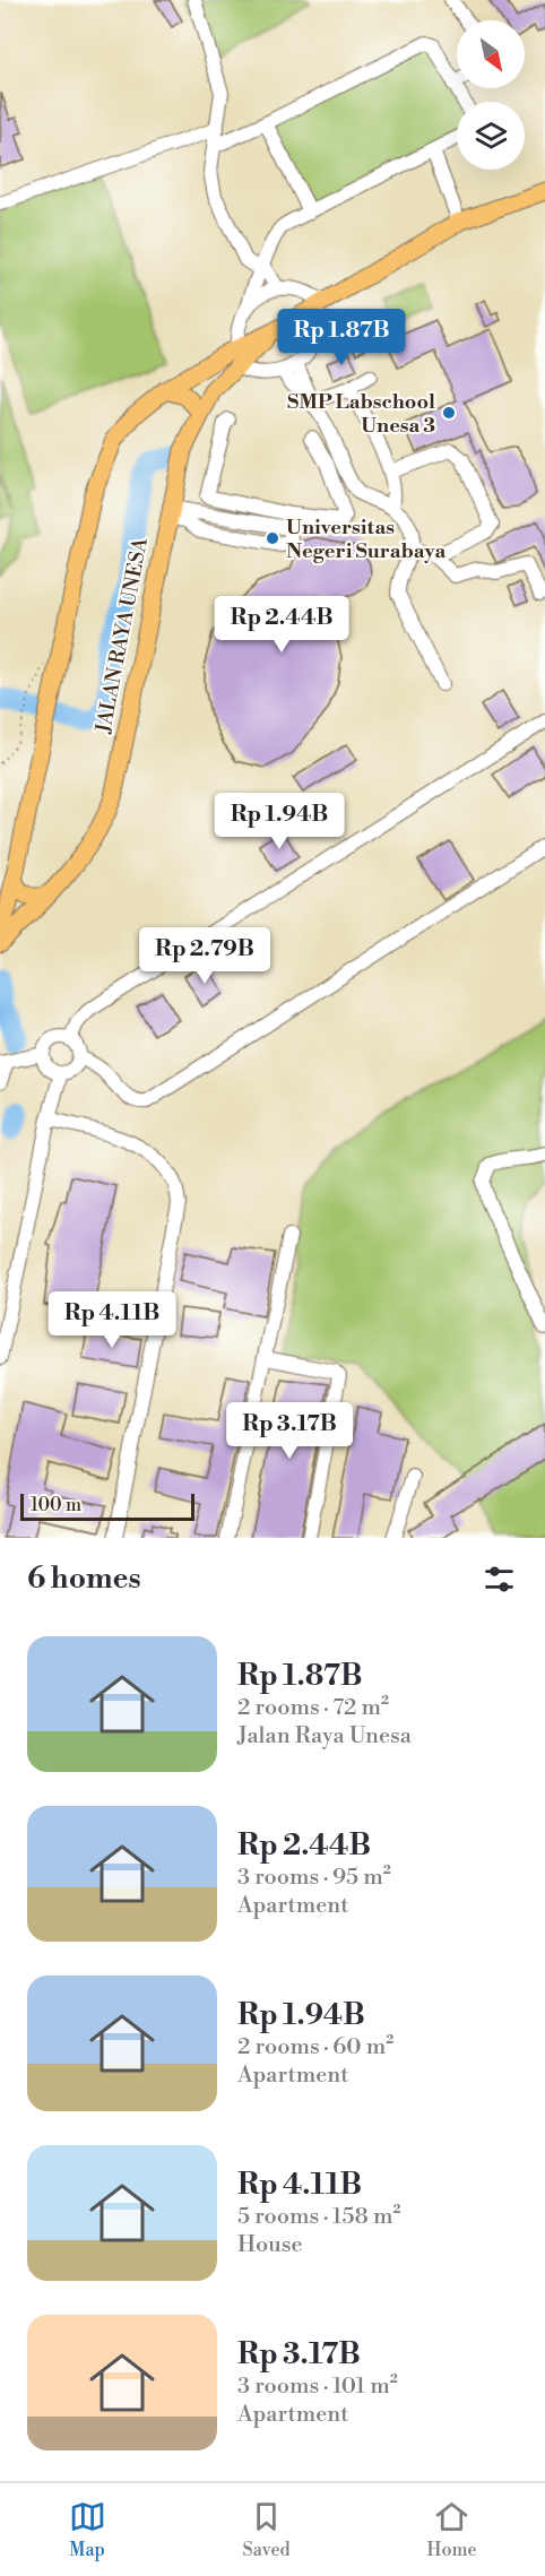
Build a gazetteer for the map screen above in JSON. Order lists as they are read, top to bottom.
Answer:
{
  "streets": {
    "main road": ["JALAN RAYA UNESA"]
  },
  "places": ["SMP Labschool Unesa 3", "Universitas Negeri Surabaya"],
  "scale_bar": "100 m",
  "north": "bottom right",
  "page": {
    "price": [
      "Rp 1.87B",
      "Rp 2.44B",
      "Rp 1.94B",
      "Rp 2.79B",
      "Rp 4.11B",
      "Rp 3.17B"
    ],
    "scale": "100 m",
    "heading": "6 homes",
    "list": [
      {
        "name": "Rp 1.87B",
        "note": "2 rooms · 72 m² · Jalan Raya Unesa"
      },
      {
        "name": "Rp 2.44B",
        "note": "3 rooms · 95 m² · Apartment"
      },
      {
        "name": "Rp 1.94B",
        "note": "2 rooms · 60 m² · Apartment"
      },
      {
        "name": "Rp 4.11B",
        "note": "5 rooms · 158 m² · House"
      },
      {
        "name": "Rp 3.17B",
        "note": "3 rooms · 101 m² · Apartment"
      }
    ],
    "tabs": ["Map", "Saved", "Home"]
  }
}
